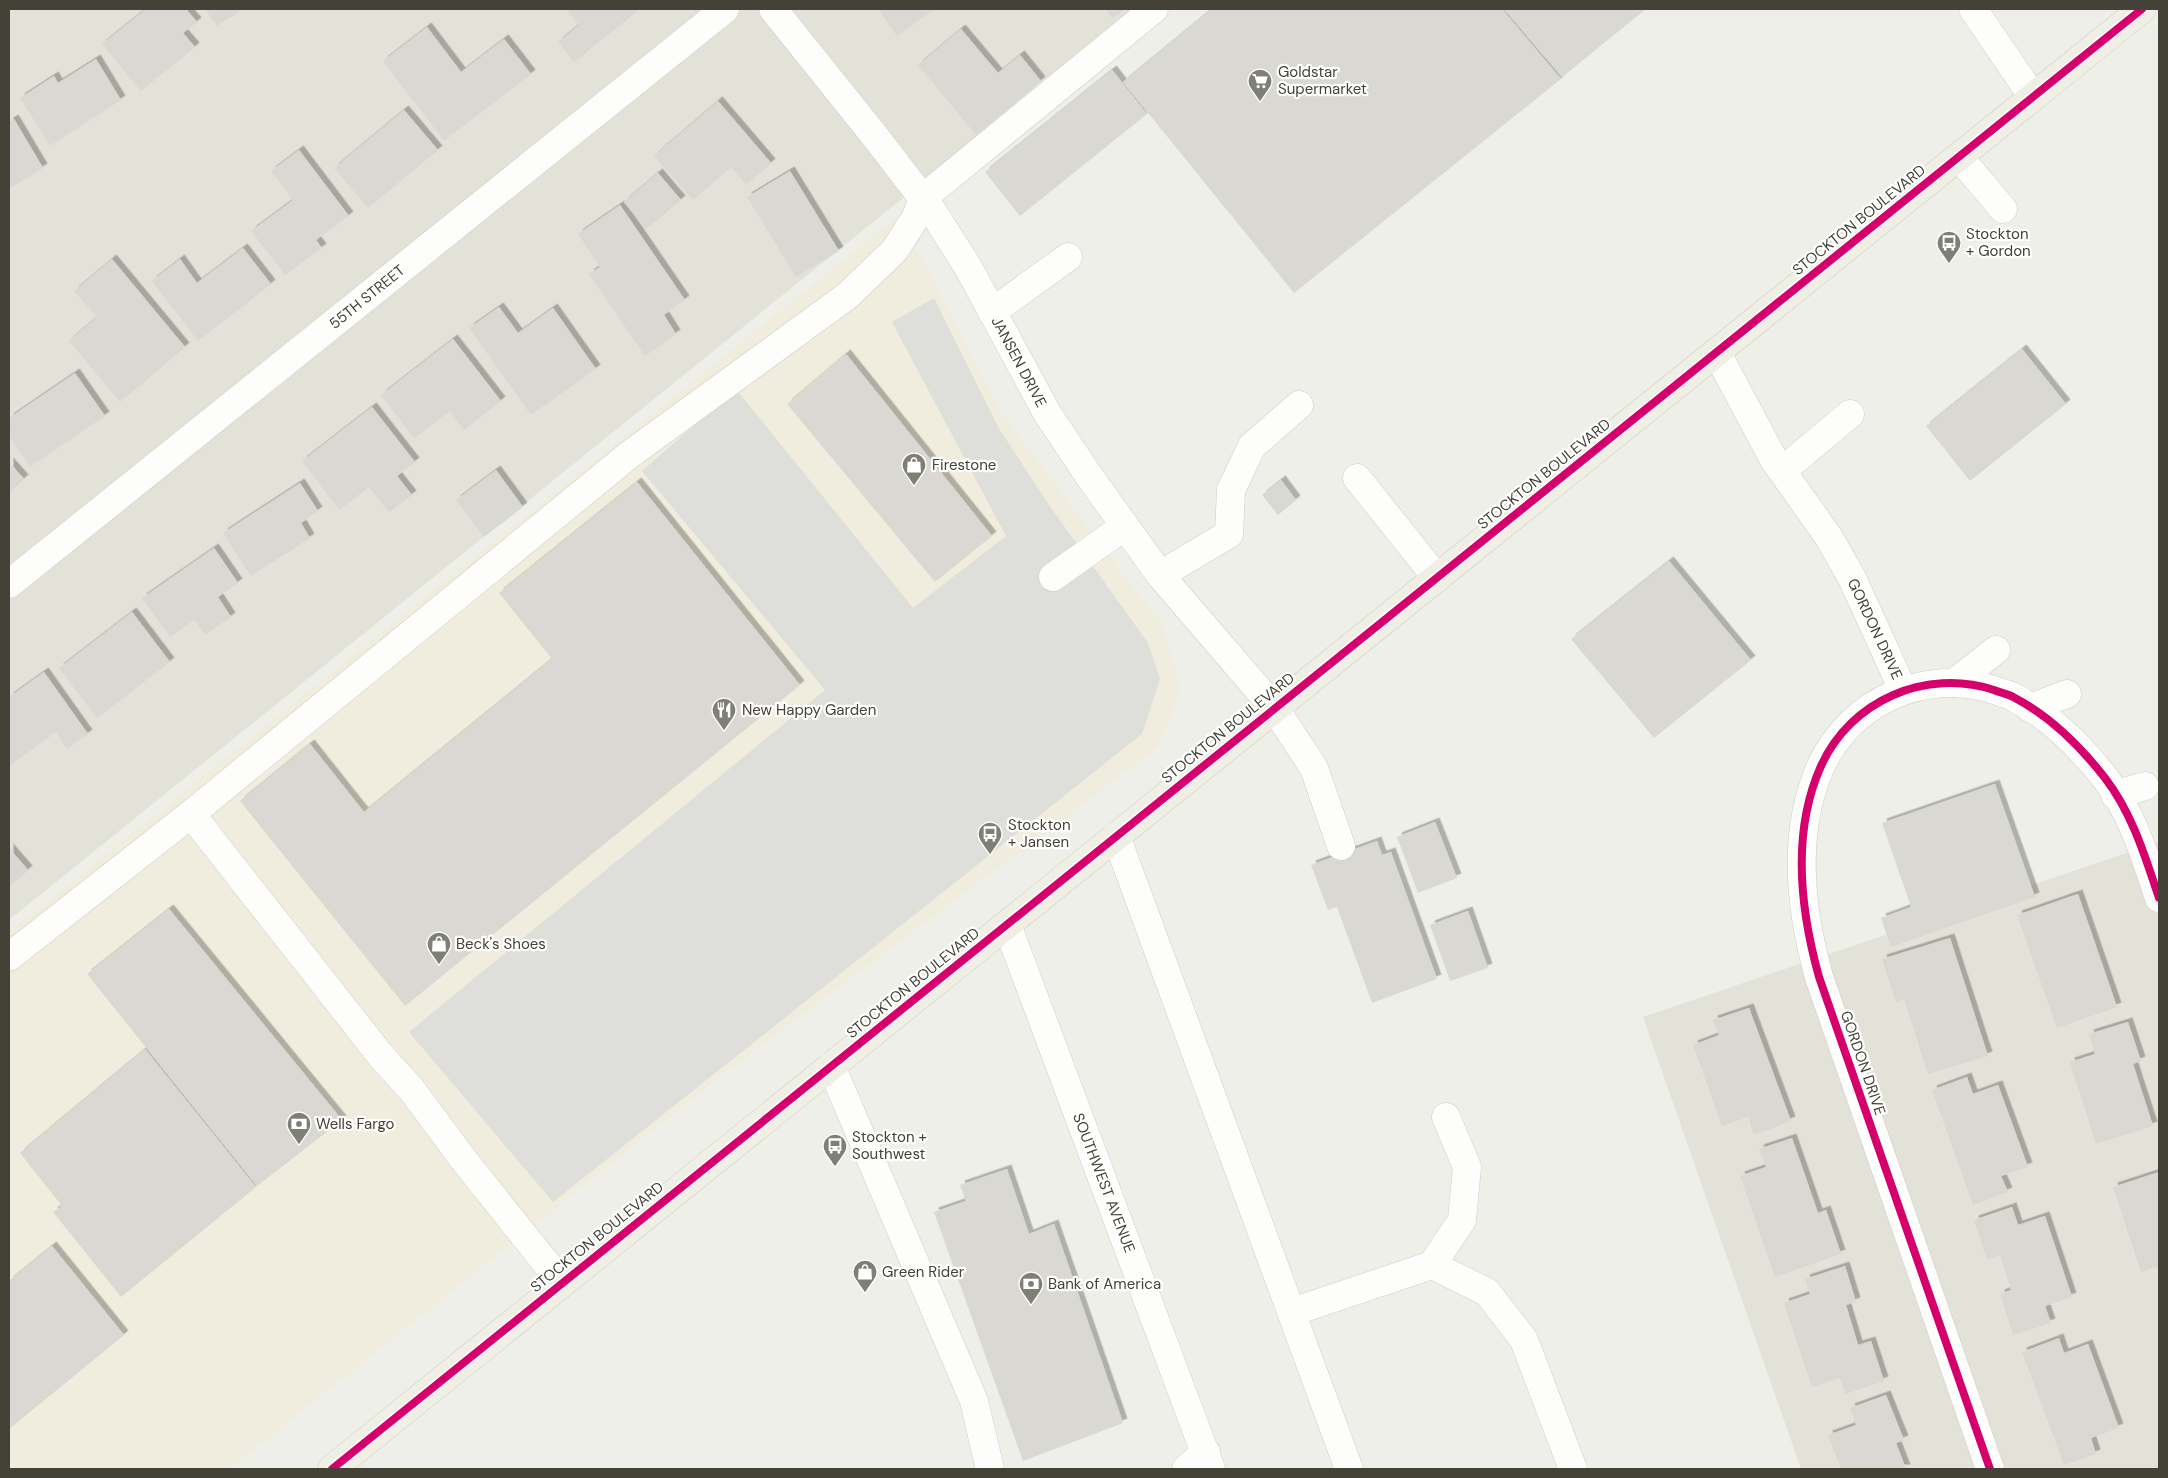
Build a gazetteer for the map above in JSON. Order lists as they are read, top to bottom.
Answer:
{
  "streets": {
    "main road": ["STOCKTON BOULEVARD"],
    "street": [
      "55TH STREET",
      "JANSEN DRIVE",
      "GORDON DRIVE",
      "SOUTHWEST AVENUE"
    ]
  },
  "crossings": [
    ["STOCKTON BOULEVARD", "JANSEN DRIVE"],
    ["STOCKTON BOULEVARD", "GORDON DRIVE"],
    ["STOCKTON BOULEVARD", "SOUTHWEST AVENUE"]
  ],
  "places": {
    "supermarket": ["Goldstar Supermarket"],
    "bus stop": ["Stockton + Gordon", "Stockton + Jansen", "Stockton + Southwest"],
    "shop": ["Firestone", "Beck's Shoes", "Green Rider"],
    "restaurant": ["New Happy Garden"],
    "bank": ["Wells Fargo", "Bank of America"]
  }
}
